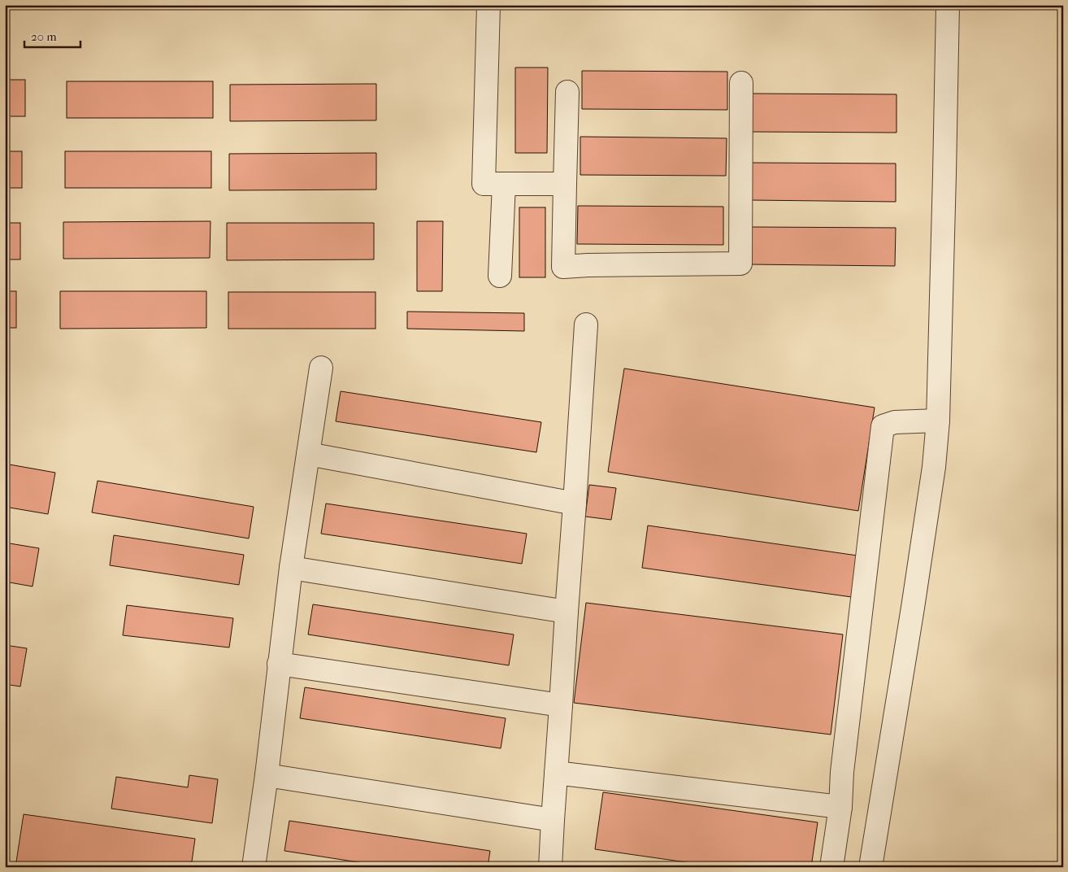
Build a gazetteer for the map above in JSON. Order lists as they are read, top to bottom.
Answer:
{
  "scale_bar": "20 m"
}
